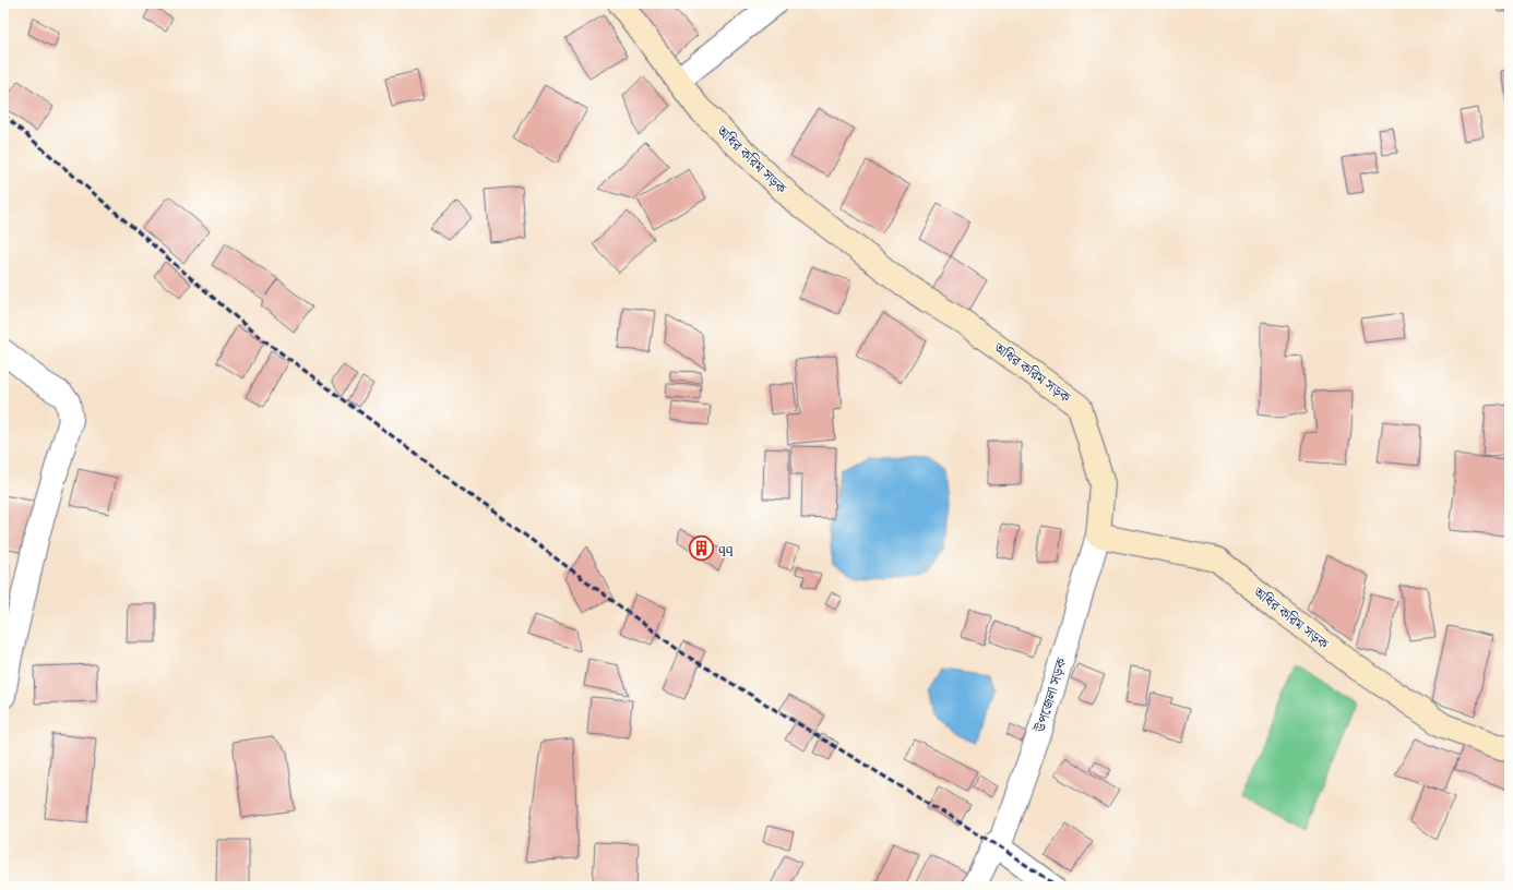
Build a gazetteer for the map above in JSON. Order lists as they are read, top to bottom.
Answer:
{
  "streets": {
    "main road": ["অধির করিম সড়ক"],
    "street": ["উপজেলা সড়ক"]
  },
  "crossings": [
    ["অধির করিম সড়ক", "উপজেলা সড়ক"]
  ],
  "places": {
    "building": ["qq"]
  }
}
